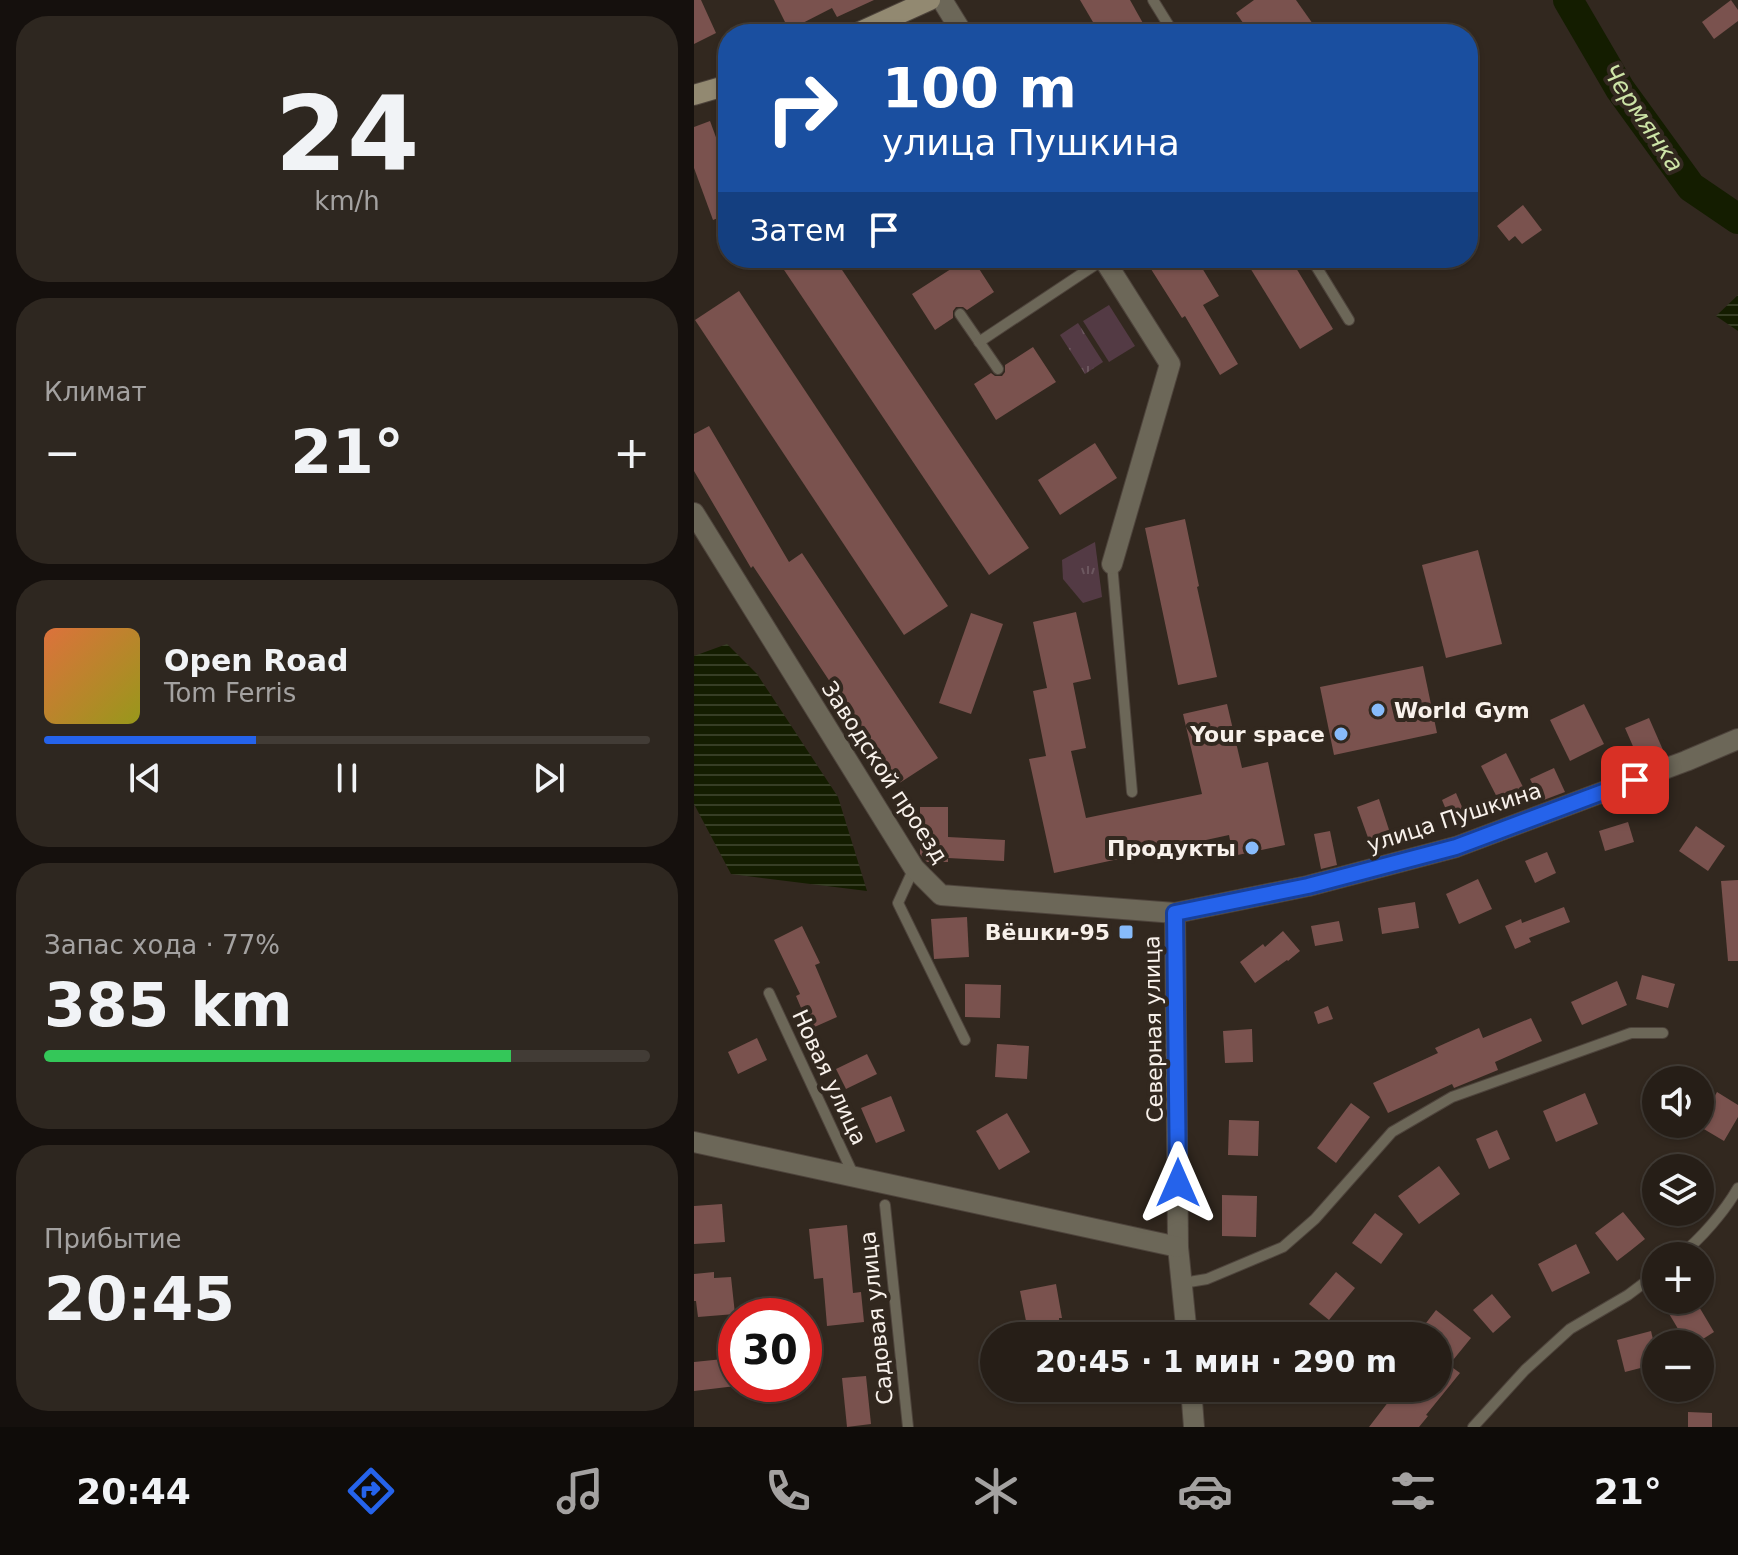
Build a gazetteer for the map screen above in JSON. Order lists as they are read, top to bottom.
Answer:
{
  "streets": {
    "street": ["Заводской проезд", "улица Пушкина", "Северная улица"],
    "lane": ["Новая улица", "Садовая улица"]
  },
  "crossings": [
    ["Заводской проезд", "улица Пушкина"],
    ["Заводской проезд", "Северная улица"],
    ["улица Пушкина", "Северная улица"]
  ],
  "water": ["Чермянка"],
  "places": {
    "other": ["World Gym", "Your space", "Продукты"],
    "transit": ["Вёшки-95"]
  },
  "page": {
    "tile": [
      ["24", "km/h"],
      "Климат",
      ["Запас хода · 77%", "385 km"],
      ["Прибытие", "20:45"]
    ],
    "turn": ["100 m", "улица Пушкина"],
    "then": "Затем",
    "heat": ["−", "21°", "+"],
    "song": ["Open Road", "Tom Ferris"],
    "map_buttons": ["+", "−"],
    "limit": "30",
    "trip": "20:45 · 1 мин · 290 m",
    "tabs": ["20:44", "21°"]
  }
}
